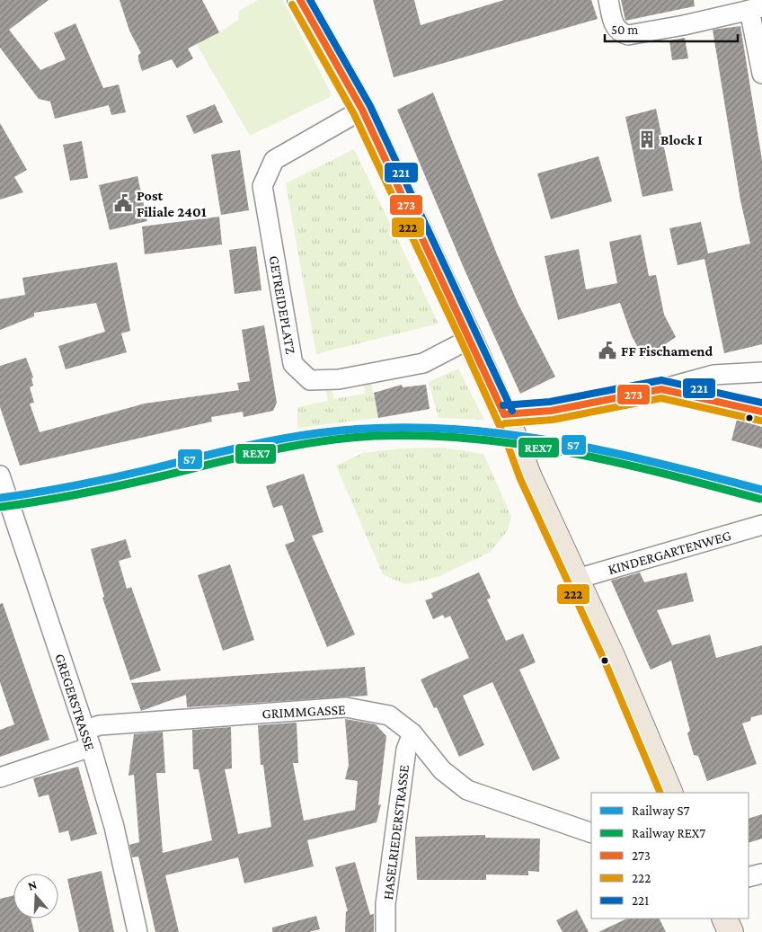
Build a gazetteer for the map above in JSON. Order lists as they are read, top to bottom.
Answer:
{
  "streets": {
    "street": [
      "GETREIDEPLATZ",
      "KINDERGARTENWEG",
      "GREGERSTRASSE",
      "GRIMMGASSE",
      "HASELRIEDERSTRASSE"
    ]
  },
  "crossings": [
    ["GREGERSTRASSE", "GRIMMGASSE"],
    ["GRIMMGASSE", "HASELRIEDERSTRASSE"]
  ],
  "places": {
    "building": ["Block I"],
    "public building": ["Post Filiale 2401", "FF Fischamend"]
  },
  "lines": [
    "transit line 273",
    "transit line 221",
    "transit line 222",
    "rail line S7",
    "rail line REX7"
  ],
  "legend": [
    "Railway S7",
    "Railway REX7",
    "273",
    "222",
    "221"
  ],
  "scale_bar": "50 m",
  "north": "top"
}
